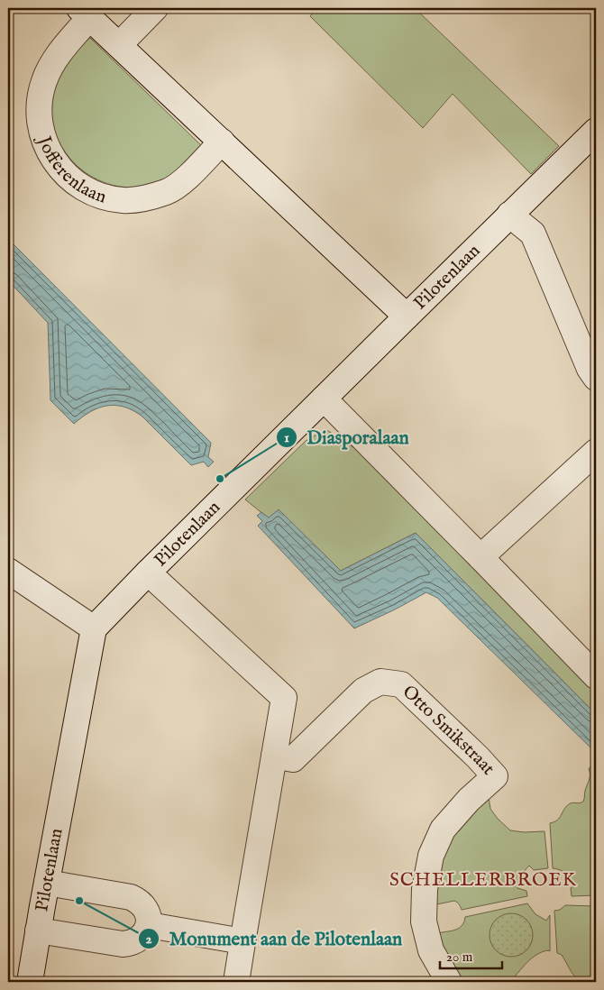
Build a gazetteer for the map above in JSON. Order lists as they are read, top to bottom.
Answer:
{
  "streets": {
    "street": ["Jofferenlaan", "Pilotenlaan", "Otto Smikstraat"]
  },
  "crossings": [
    ["Jofferenlaan", "Pilotenlaan"]
  ],
  "districts": ["SCHELLERBROEK"],
  "places": ["Diasporalaan", "Monument aan de Pilotenlaan"],
  "scale_bar": "20 m"
}
